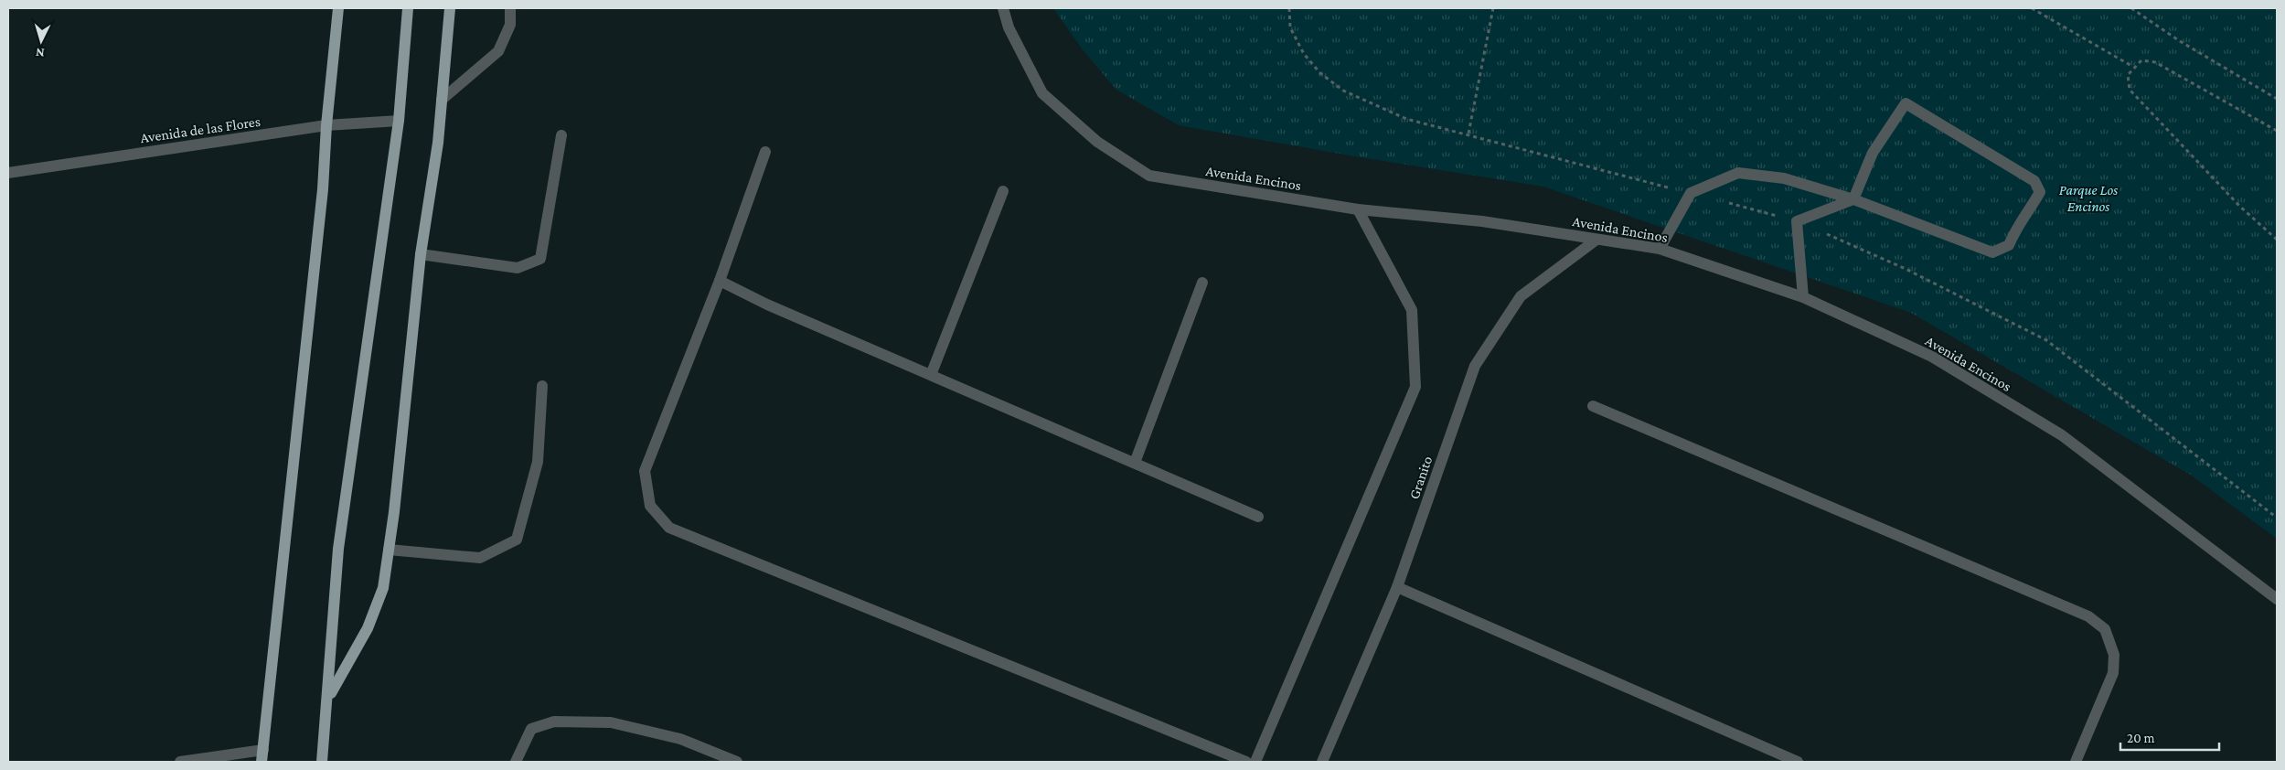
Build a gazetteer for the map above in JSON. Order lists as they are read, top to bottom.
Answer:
{
  "streets": {
    "street": ["Avenida de las Flores", "Avenida Encinos", "Granito"]
  },
  "crossings": [
    ["Avenida Encinos", "Granito"]
  ],
  "parks": ["Parque Los Encinos"],
  "scale_bar": "20 m",
  "north": "bottom"
}
